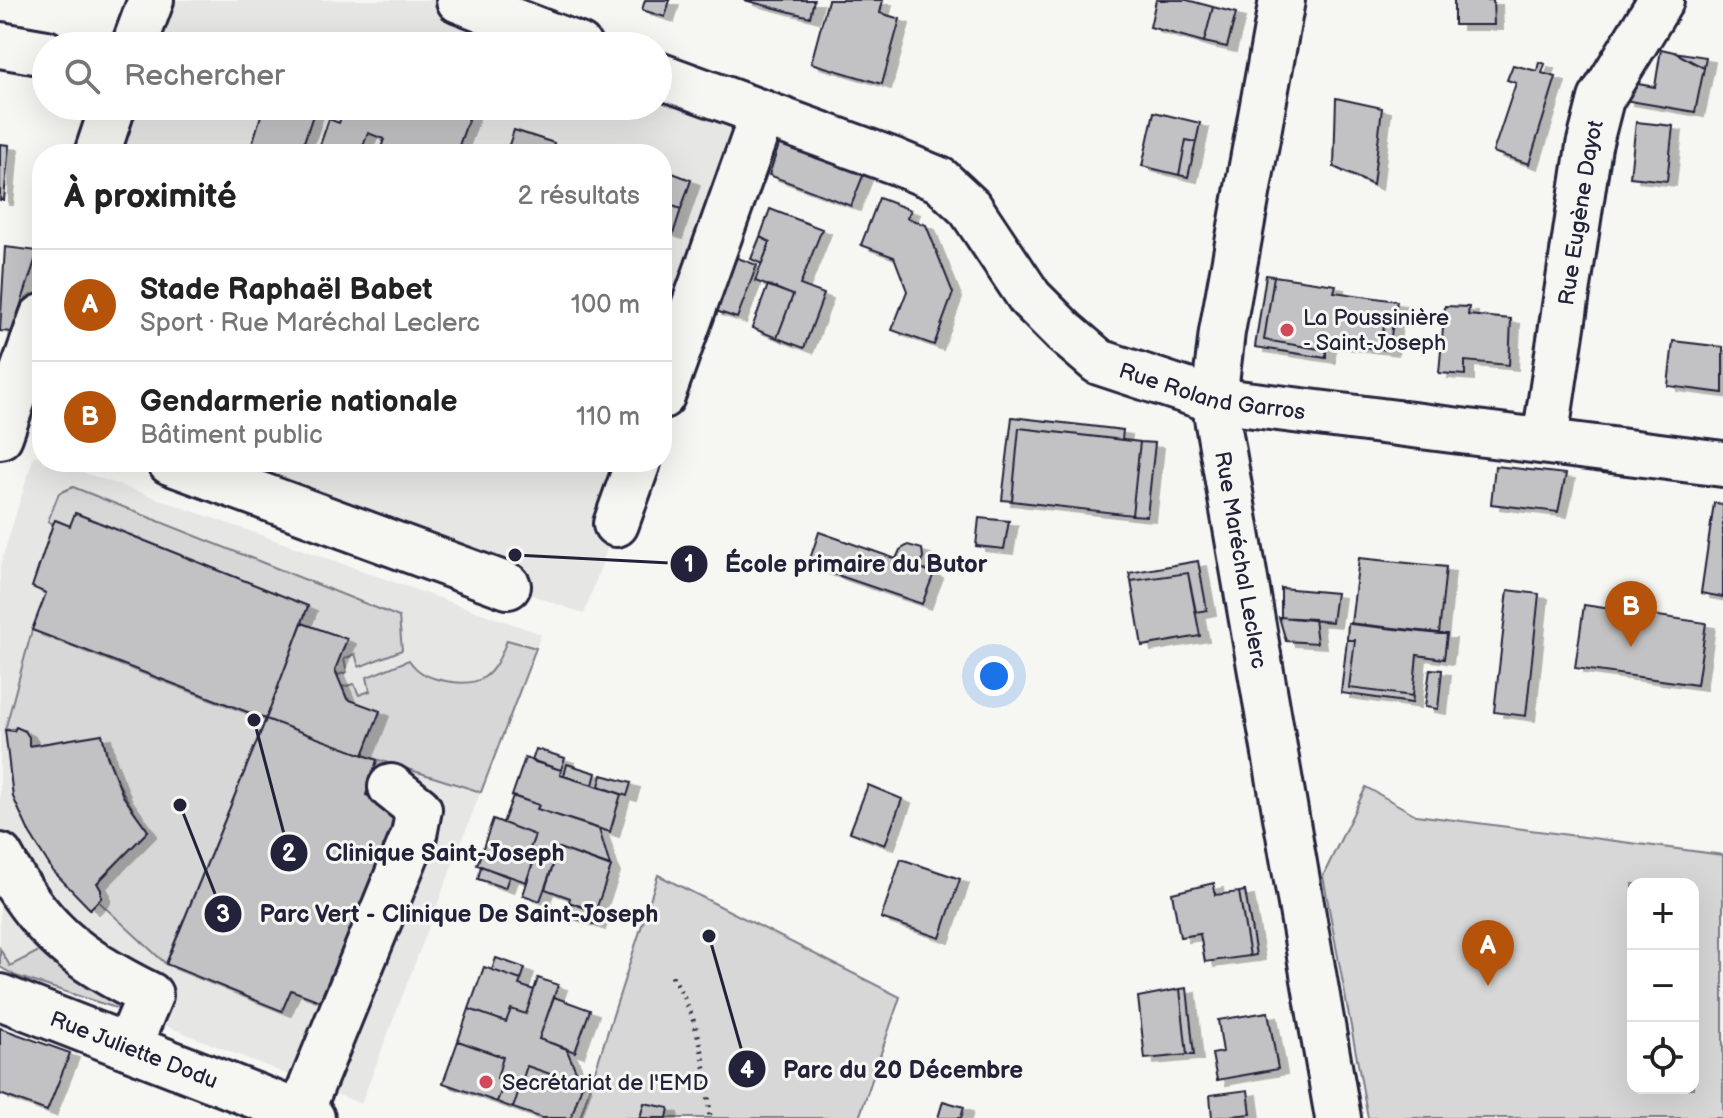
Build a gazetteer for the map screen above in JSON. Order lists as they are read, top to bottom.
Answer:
{
  "streets": {
    "street": [
      "Rue Eugène Dayot",
      "Rue Roland Garros",
      "Rue Maréchal Leclerc",
      "Rue Juliette Dodu"
    ]
  },
  "crossings": [
    ["Rue Eugène Dayot", "Rue Roland Garros"],
    ["Rue Roland Garros", "Rue Maréchal Leclerc"]
  ],
  "places": [
    "La Poussinière - Saint-Joseph",
    "École primaire du Butor",
    "Clinique Saint-Joseph",
    "Parc Vert - Clinique De Saint-Joseph",
    "Parc du 20 Décembre",
    "Secrétariat de l'EMD"
  ],
  "page": {
    "search": "Rechercher",
    "heading": ["À proximité", "2 résultats"],
    "list": [
      {
        "mark": "A",
        "name": "Stade Raphaël Babet",
        "note": "Sport · Rue Maréchal Leclerc",
        "value": "100 m"
      },
      {
        "mark": "B",
        "name": "Gendarmerie nationale",
        "note": "Bâtiment public",
        "value": "110 m"
      }
    ],
    "pins": ["B", "A"],
    "map_buttons": ["+", "−"]
  }
}
